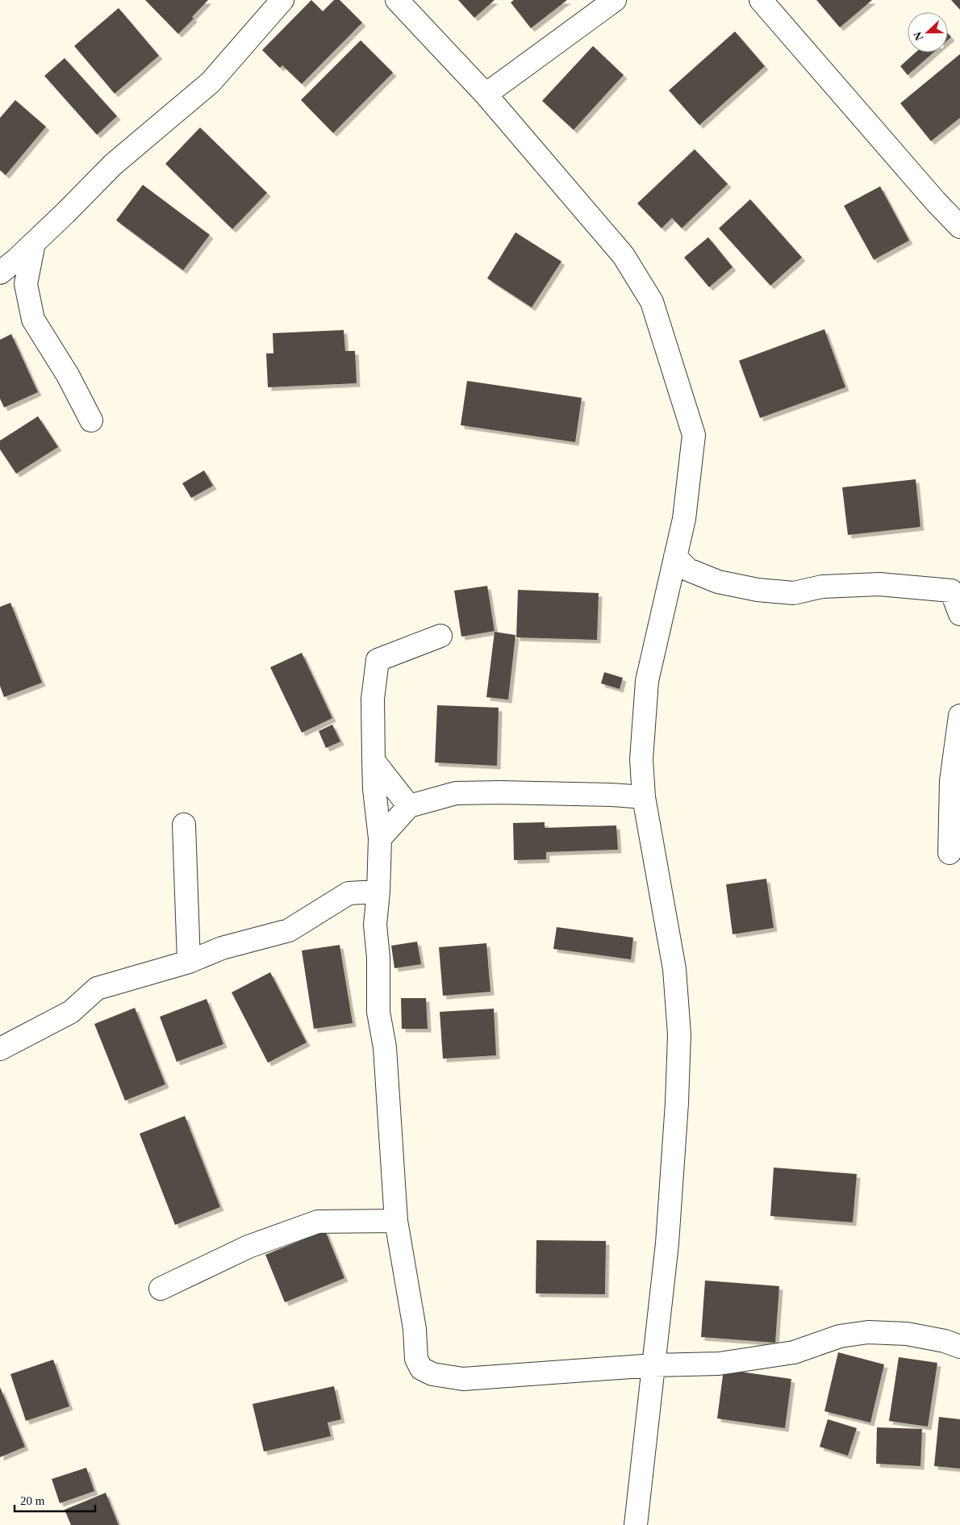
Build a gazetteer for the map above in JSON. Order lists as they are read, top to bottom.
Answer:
{
  "scale_bar": "20 m",
  "north": "left"
}
